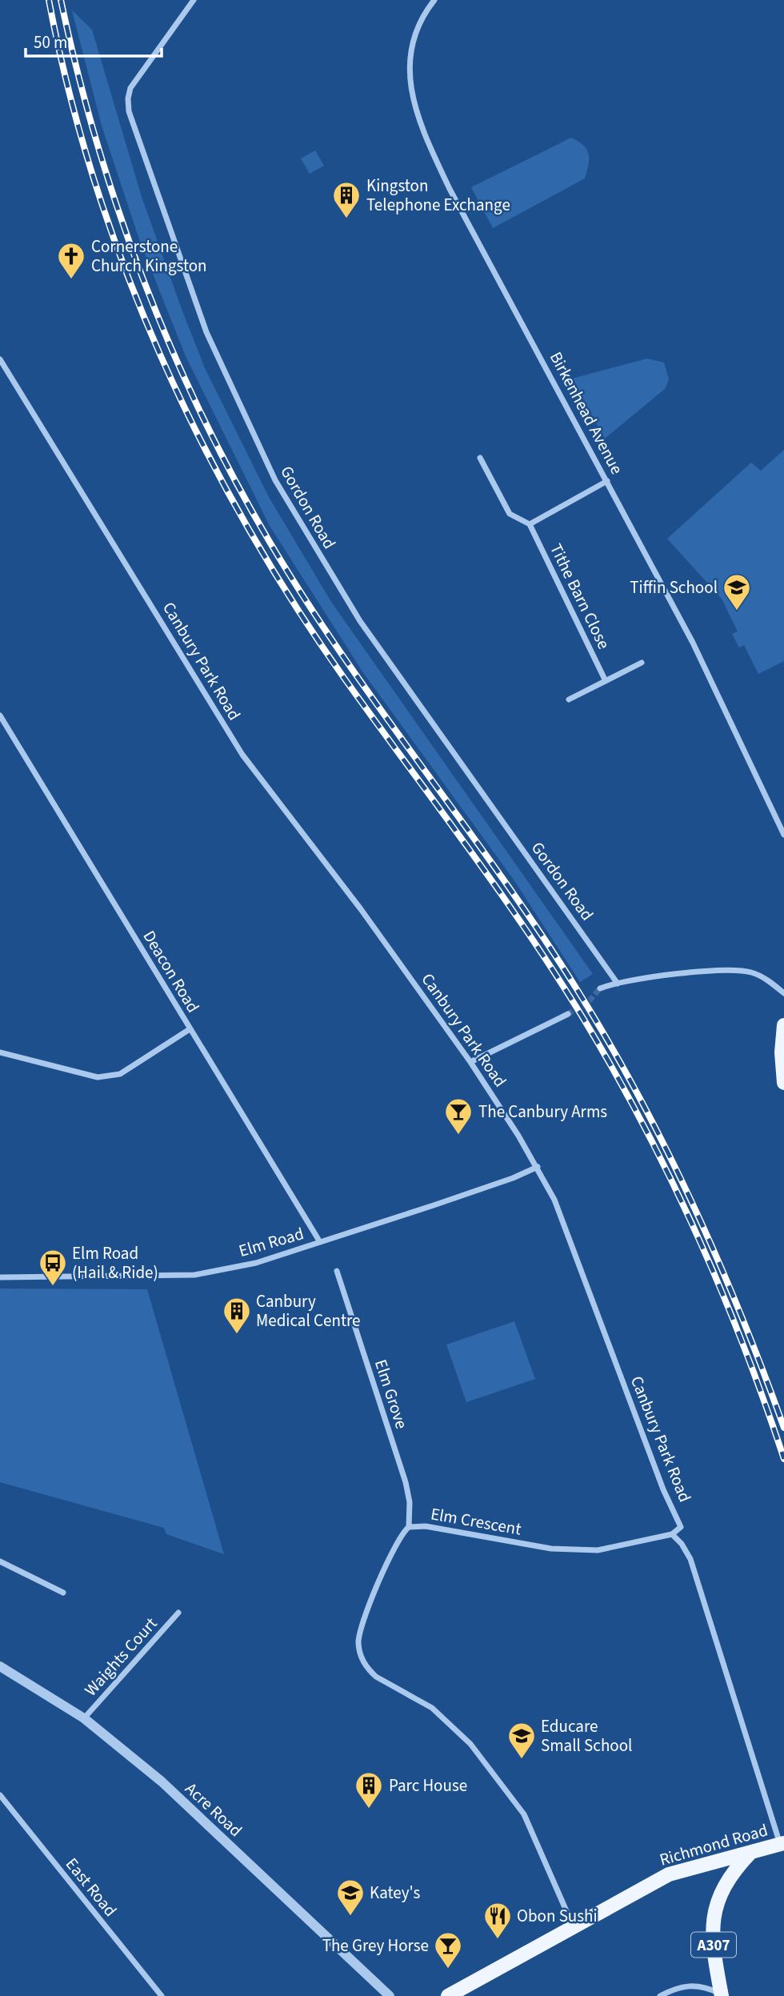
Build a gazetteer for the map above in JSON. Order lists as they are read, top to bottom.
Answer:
{
  "streets": {
    "main road": ["Richmond Road", "A307"],
    "street": [
      "Birkenhead Avenue",
      "Gordon Road",
      "Tithe Barn Close",
      "Canbury Park Road",
      "Deacon Road",
      "Elm Road",
      "Elm Grove",
      "Elm Crescent",
      "Waights Court",
      "Acre Road",
      "East Road"
    ]
  },
  "crossings": [
    ["Canbury Park Road", "Elm Road"],
    ["Canbury Park Road", "Elm Crescent"],
    ["Deacon Road", "Elm Road"],
    ["Elm Grove", "Elm Crescent"],
    ["Elm Crescent", "Richmond Road"],
    ["Waights Court", "Acre Road"],
    ["Richmond Road", "A307"]
  ],
  "places": {
    "building": ["Kingston Telephone Exchange", "Canbury Medical Centre", "Parc House"],
    "church": ["Cornerstone Church Kingston"],
    "school or university": ["Tiffin School", "Educare Small School", "Katey's"],
    "bar": ["The Canbury Arms", "The Grey Horse"],
    "bus stop": ["Elm Road (Hail & Ride)"],
    "restaurant": ["Obon Sushi"]
  },
  "scale_bar": "50 m"
}
